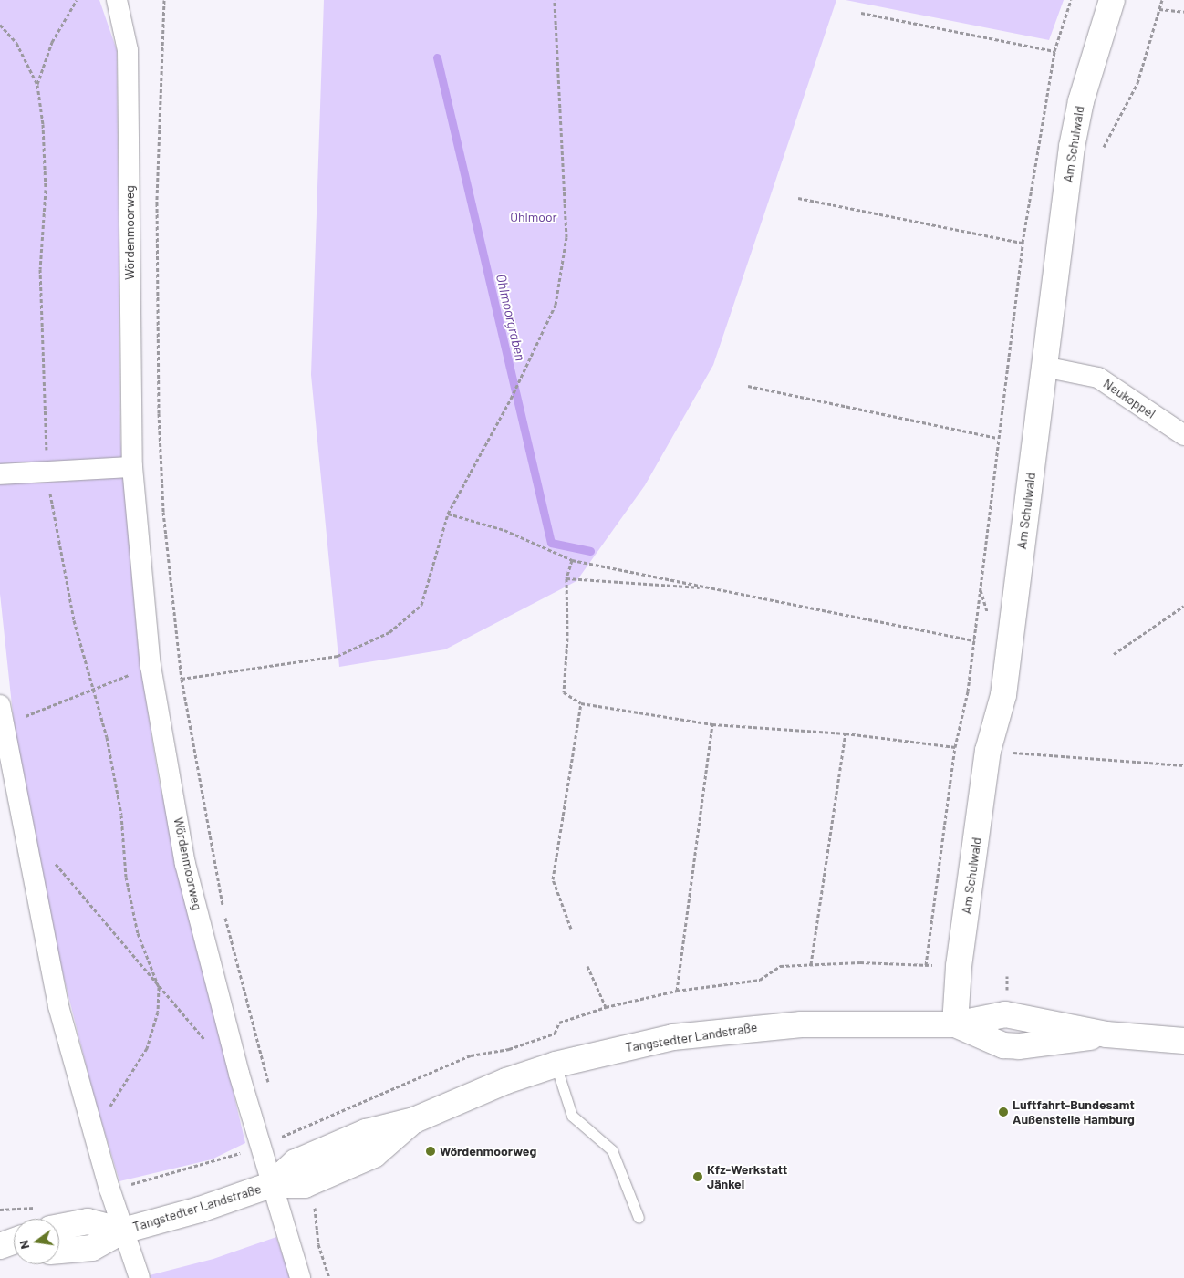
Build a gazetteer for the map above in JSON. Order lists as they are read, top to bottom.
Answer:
{
  "streets": {
    "street": [
      "Am Schulwald",
      "Wördenmoorweg",
      "Neukoppel",
      "Tangstedter Landstraße"
    ]
  },
  "crossings": [
    ["Am Schulwald", "Neukoppel"],
    ["Am Schulwald", "Tangstedter Landstraße"],
    ["Wördenmoorweg", "Tangstedter Landstraße"]
  ],
  "water": ["Ohlmoorgraben"],
  "parks": ["Ohlmoor"],
  "places": ["Luftfahrt-Bundesamt Außenstelle Hamburg", "Wördenmoorweg", "Kfz-Werkstatt Jänkel"],
  "north": "left"
}
